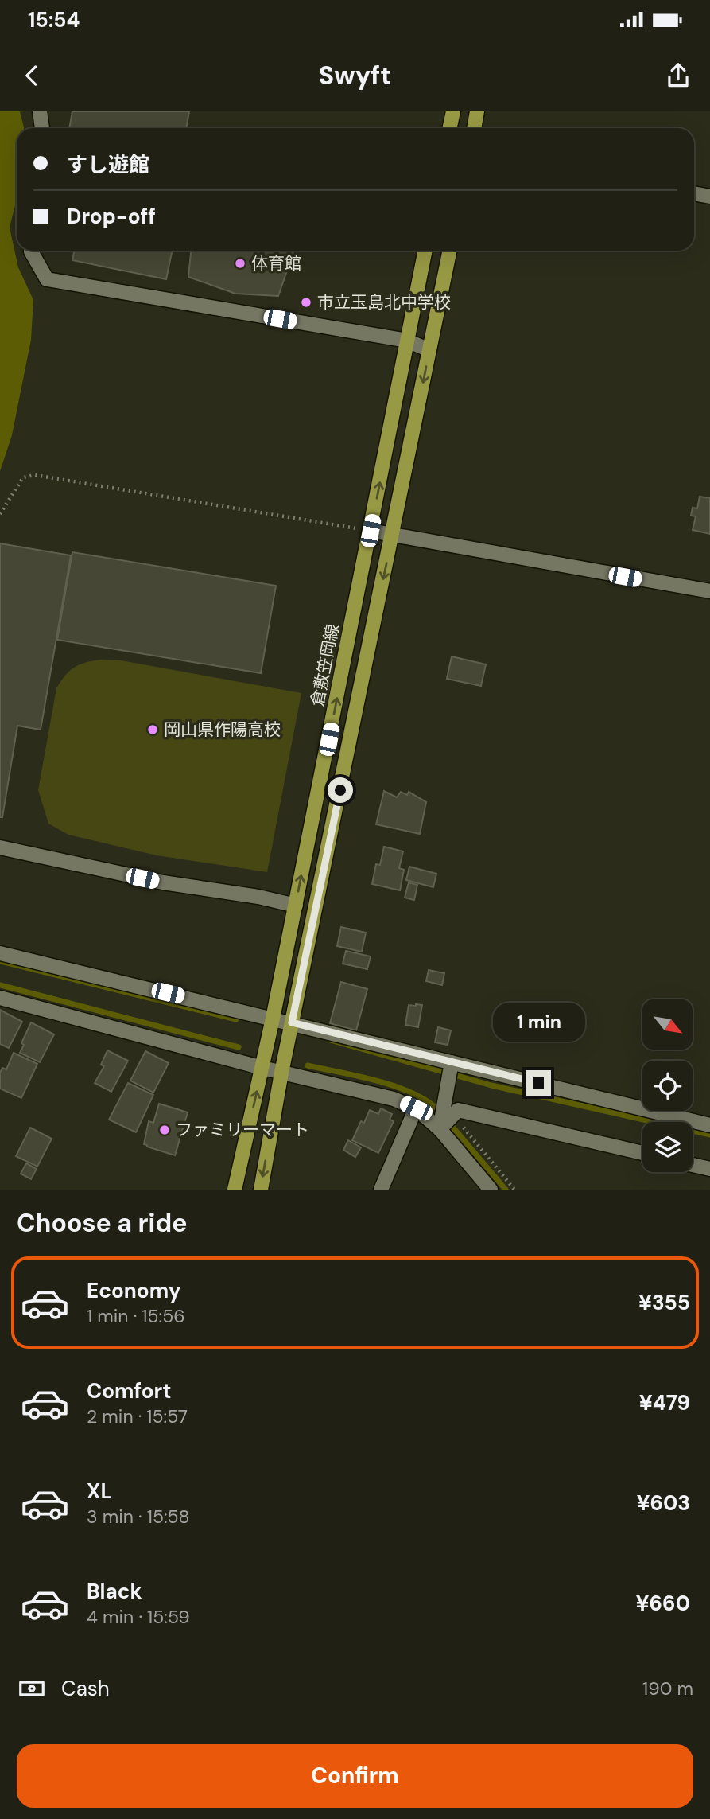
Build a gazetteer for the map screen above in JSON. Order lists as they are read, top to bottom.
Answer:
{
  "streets": {
    "main road": ["倉敷笠岡線"]
  },
  "places": [
    "体育館",
    "市立玉島北中学校",
    "岡山県作陽高校",
    "ファミリーマート"
  ],
  "north": "bottom right",
  "page": {
    "status": "15:54",
    "header": "Swyft",
    "banner": ["すし遊館", "Drop-off"],
    "bubble": "1 min",
    "heading": "Choose a ride",
    "list": [
      {
        "name": "Economy",
        "note": "1 min · 15:56",
        "value": "¥355"
      },
      {
        "name": "Comfort",
        "note": "2 min · 15:57",
        "value": "¥479"
      },
      {
        "name": "XL",
        "note": "3 min · 15:58",
        "value": "¥603"
      },
      {
        "name": "Black",
        "note": "4 min · 15:59",
        "value": "¥660"
      }
    ],
    "pay": ["Cash", "190 m"],
    "buttons": "Confirm"
  }
}
